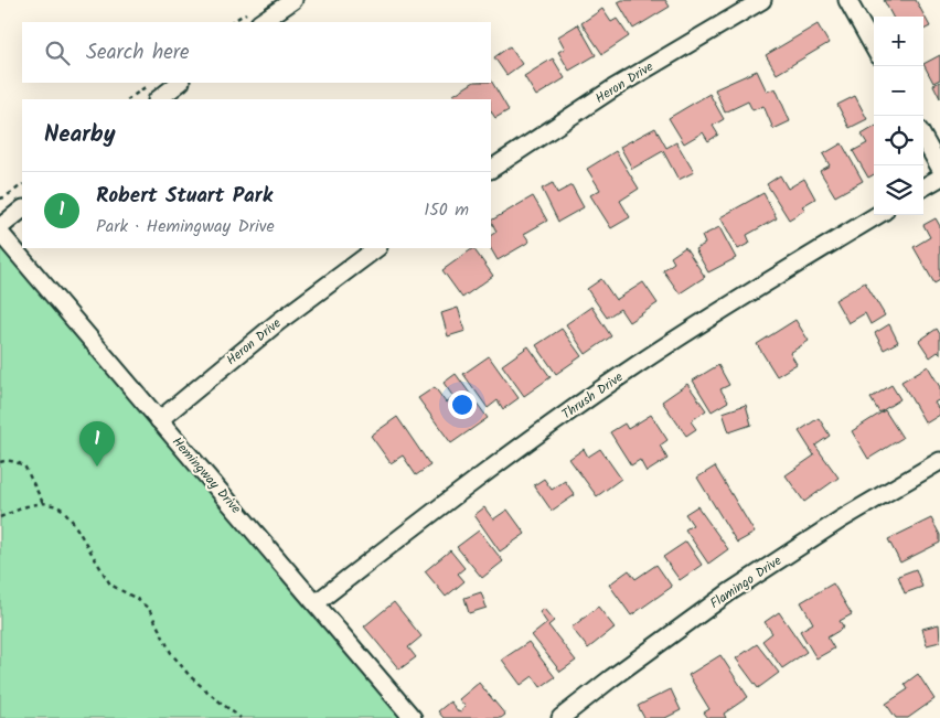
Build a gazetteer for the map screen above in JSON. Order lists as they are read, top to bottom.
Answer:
{
  "streets": {
    "street": [
      "Heron Drive",
      "Thrush Drive",
      "Hemingway Drive",
      "Flamingo Drive"
    ]
  },
  "crossings": [
    ["Heron Drive", "Hemingway Drive"],
    ["Thrush Drive", "Hemingway Drive"]
  ],
  "page": {
    "map_buttons": ["+", "−"],
    "search": "Search here",
    "heading": "Nearby",
    "list": [
      {
        "mark": "1",
        "name": "Robert Stuart Park",
        "note": "Park · Hemingway Drive",
        "value": "150 m"
      }
    ],
    "pins": "1"
  }
}
